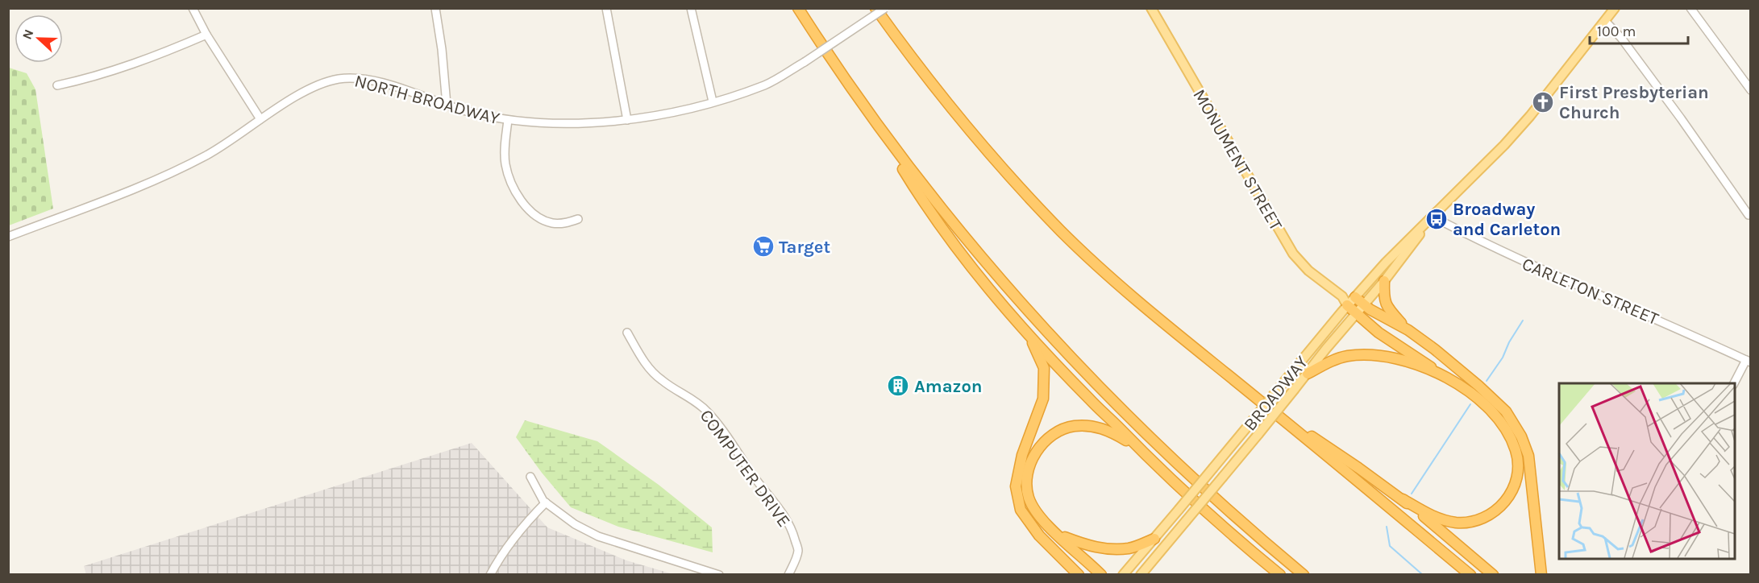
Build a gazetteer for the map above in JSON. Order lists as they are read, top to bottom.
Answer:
{
  "streets": {
    "main road": ["MONUMENT STREET", "BROADWAY"],
    "street": ["NORTH BROADWAY", "CARLETON STREET", "COMPUTER DRIVE"]
  },
  "crossings": [
    ["MONUMENT STREET", "BROADWAY"],
    ["CARLETON STREET", "BROADWAY"]
  ],
  "places": {
    "church": ["First Presbyterian Church"],
    "bus stop": ["Broadway and Carleton"],
    "supermarket": ["Target"],
    "building": ["Amazon"]
  },
  "scale_bar": "100 m",
  "north": "left"
}
